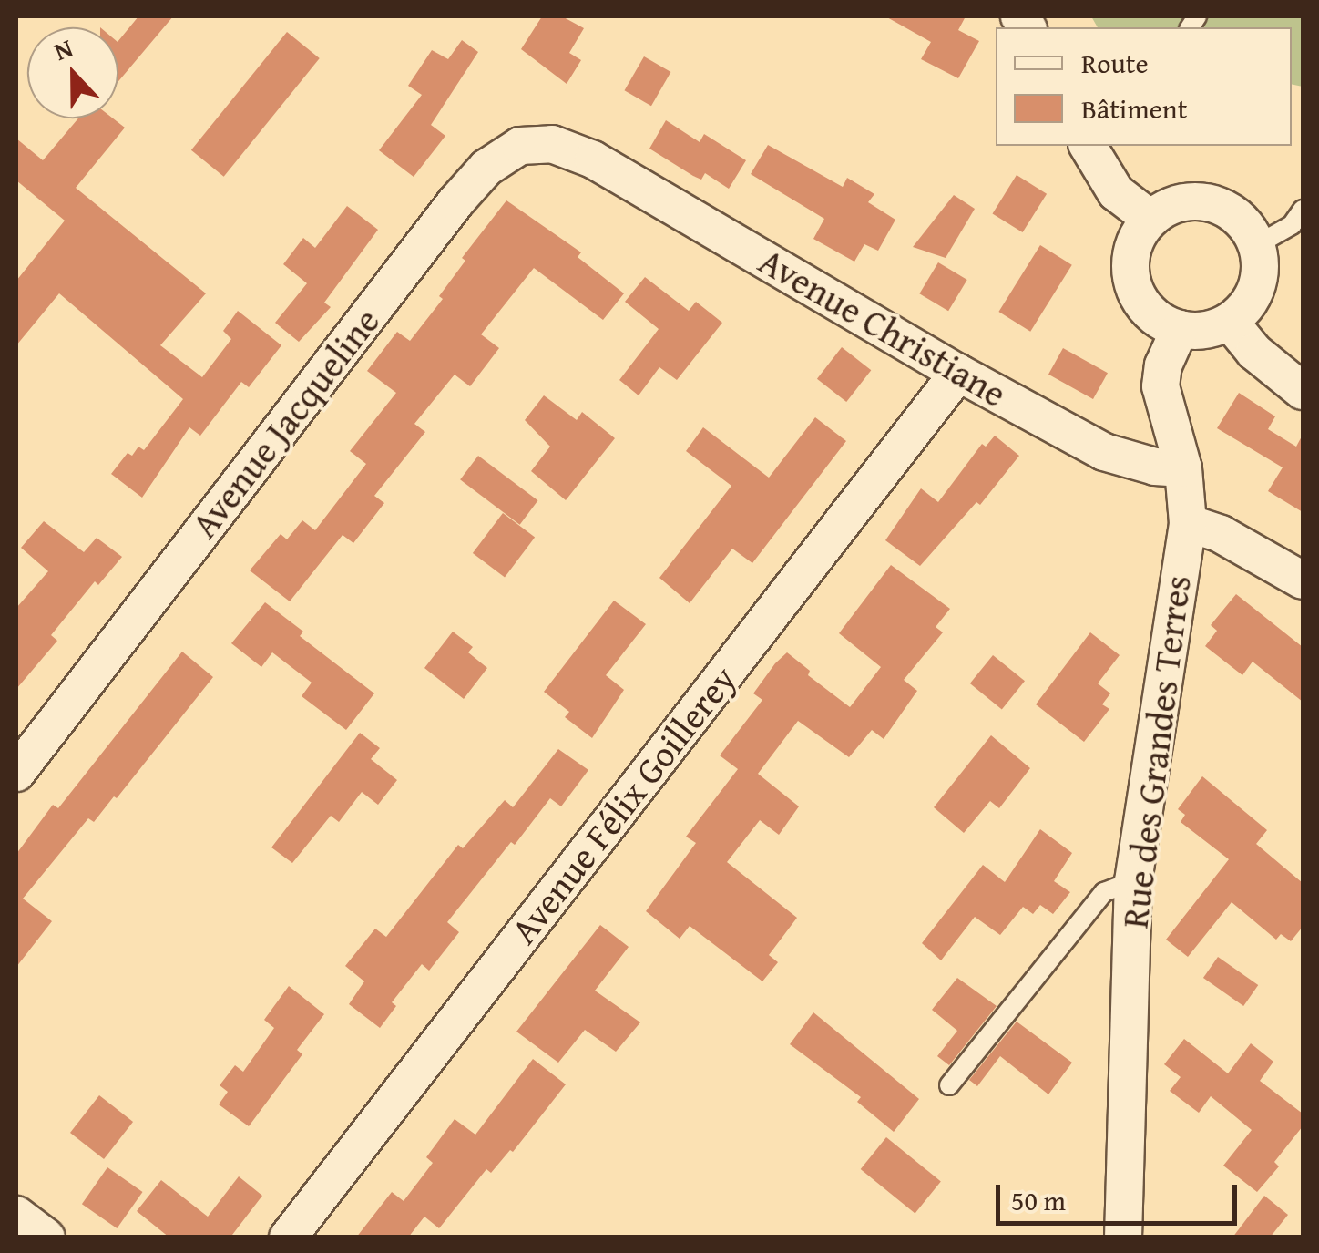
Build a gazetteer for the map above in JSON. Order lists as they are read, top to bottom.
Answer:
{
  "streets": {
    "street": [
      "Avenue Christiane",
      "Avenue Jacqueline",
      "Rue des Grandes Terres",
      "Avenue Félix Goillerey"
    ]
  },
  "crossings": [
    ["Avenue Christiane", "Avenue Jacqueline"],
    ["Avenue Christiane", "Rue des Grandes Terres"],
    ["Avenue Christiane", "Avenue Félix Goillerey"]
  ],
  "legend": ["Route", "Bâtiment"],
  "scale_bar": "50 m",
  "north": "top"
}
